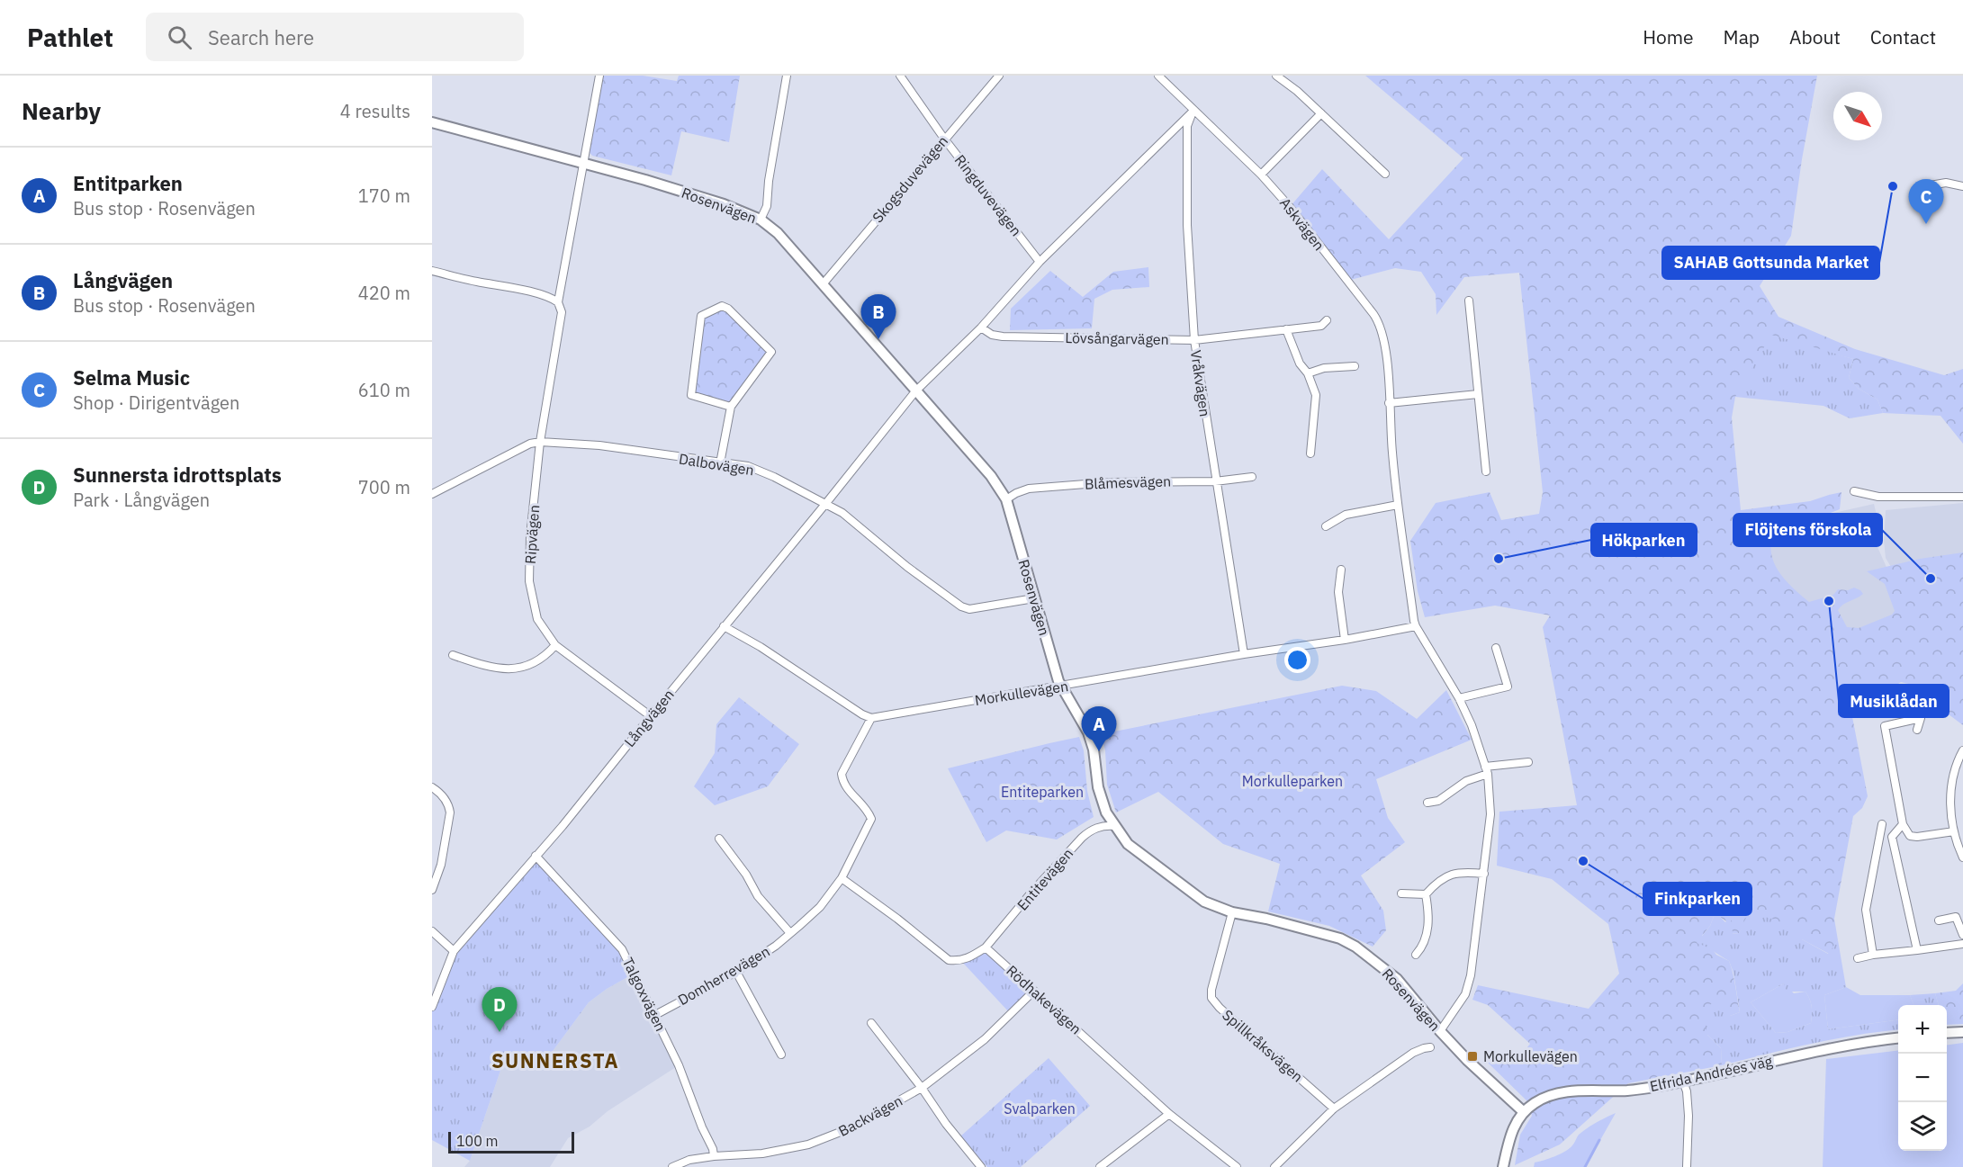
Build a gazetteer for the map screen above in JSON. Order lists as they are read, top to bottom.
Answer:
{
  "streets": {
    "street": [
      "Skogsduvevägen",
      "Ringduvevägen",
      "Rosenvägen",
      "Askvägen",
      "Lövsångarvägen",
      "Vråkvägen",
      "Dalbovägen",
      "Blåmesvägen",
      "Ripvägen",
      "Morkullevägen",
      "Långvägen",
      "Entitevägen",
      "Domherrevägen",
      "Talgoxvägen",
      "Rödhakevägen",
      "Spillkråksvägen",
      "Elfrida Andrées väg",
      "Backvägen"
    ]
  },
  "crossings": [
    ["Skogsduvevägen", "Ringduvevägen"],
    ["Skogsduvevägen", "Rosenvägen"],
    ["Ringduvevägen", "Långvägen"],
    ["Rosenvägen", "Dalbovägen"],
    ["Rosenvägen", "Blåmesvägen"],
    ["Rosenvägen", "Ripvägen"],
    ["Rosenvägen", "Morkullevägen"],
    ["Rosenvägen", "Långvägen"],
    ["Rosenvägen", "Entitevägen"],
    ["Rosenvägen", "Spillkråksvägen"],
    ["Rosenvägen", "Elfrida Andrées väg"],
    ["Askvägen", "Vråkvägen"],
    ["Askvägen", "Morkullevägen"],
    ["Askvägen", "Långvägen"],
    ["Lövsångarvägen", "Vråkvägen"],
    ["Lövsångarvägen", "Långvägen"],
    ["Vråkvägen", "Blåmesvägen"],
    ["Vråkvägen", "Morkullevägen"],
    ["Vråkvägen", "Långvägen"],
    ["Dalbovägen", "Ripvägen"],
    ["Dalbovägen", "Långvägen"],
    ["Ripvägen", "Långvägen"],
    ["Morkullevägen", "Domherrevägen"],
    ["Långvägen", "Talgoxvägen"],
    ["Entitevägen", "Rödhakevägen"],
    ["Domherrevägen", "Talgoxvägen"],
    ["Talgoxvägen", "Backvägen"],
    ["Rödhakevägen", "Backvägen"]
  ],
  "districts": ["SUNNERSTA"],
  "parks": ["Morkulleparken", "Entiteparken", "Svalparken"],
  "places": {
    "other": [
      "SAHAB Gottsunda Market",
      "Hökparken",
      "Flöjtens förskola",
      "Musiklådan",
      "Finkparken"
    ],
    "transit": ["Morkullevägen"]
  },
  "scale_bar": "100 m",
  "north": "bottom right",
  "page": {
    "header": "Pathlet",
    "search": "Search here",
    "nav": [
      "Home",
      "Map",
      "About",
      "Contact"
    ],
    "heading": ["Nearby", "4 results"],
    "list": [
      {
        "mark": "A",
        "name": "Entitparken",
        "note": "Bus stop · Rosenvägen",
        "value": "170 m"
      },
      {
        "mark": "B",
        "name": "Långvägen",
        "note": "Bus stop · Rosenvägen",
        "value": "420 m"
      },
      {
        "mark": "C",
        "name": "Selma Music",
        "note": "Shop · Dirigentvägen",
        "value": "610 m"
      },
      {
        "mark": "D",
        "name": "Sunnersta idrottsplats",
        "note": "Park · Långvägen",
        "value": "700 m"
      }
    ],
    "pins": [
      "C",
      "B",
      "A",
      "D"
    ],
    "map_buttons": ["+", "−"],
    "scale": "100 m"
  }
}
